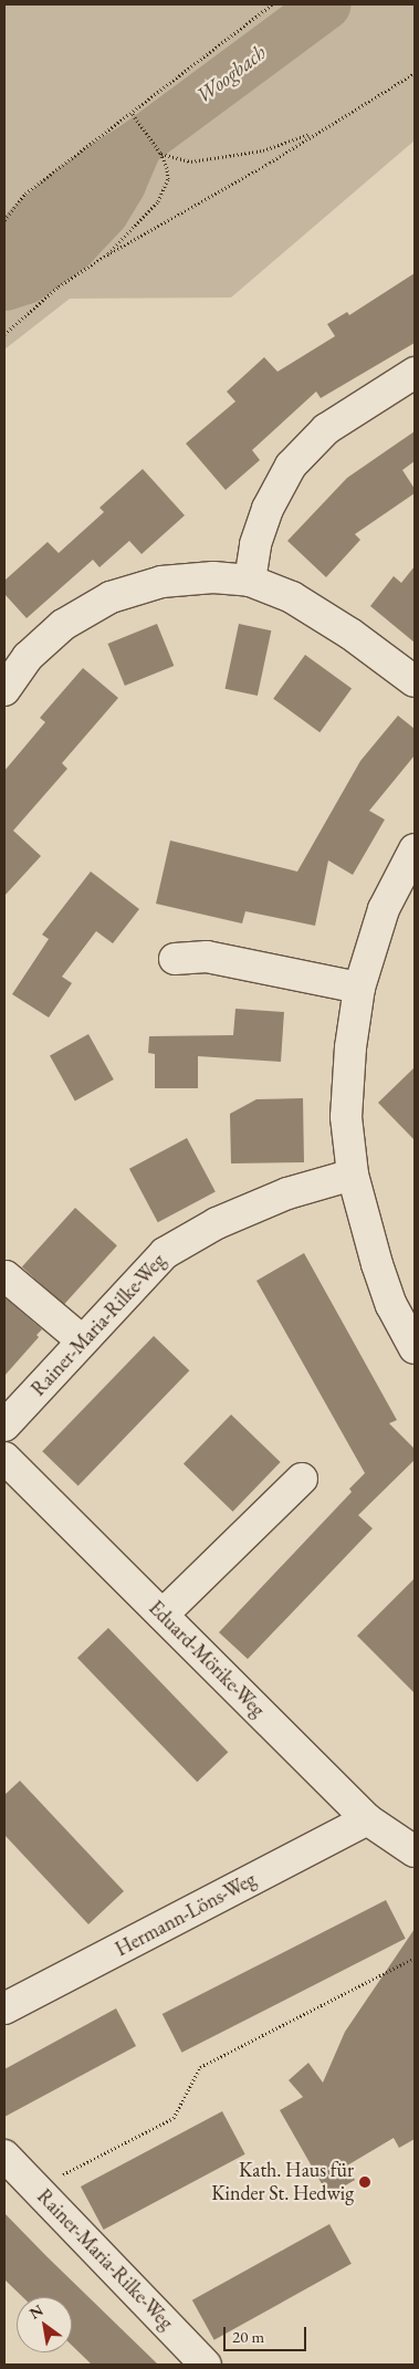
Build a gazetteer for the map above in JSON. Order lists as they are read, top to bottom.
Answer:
{
  "streets": {
    "street": ["Rainer-Maria-Rilke-Weg", "Eduard-Mörike-Weg", "Hermann-Löns-Weg"]
  },
  "crossings": [
    ["Eduard-Mörike-Weg", "Hermann-Löns-Weg"]
  ],
  "water": ["Woogbach"],
  "places": ["Kath. Haus für Kinder St. Hedwig"],
  "scale_bar": "20 m",
  "north": "top left"
}
